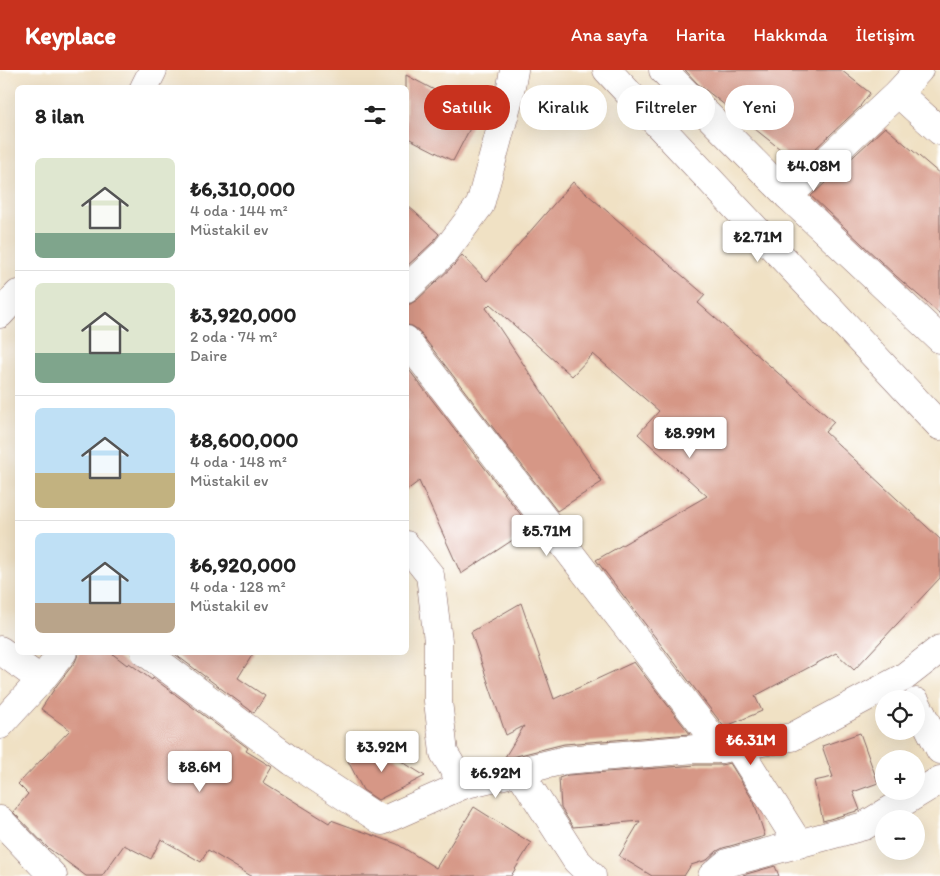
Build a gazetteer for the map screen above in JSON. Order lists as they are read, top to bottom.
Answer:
{
  "page": {
    "header": "Keyplace",
    "nav": [
      "Ana sayfa",
      "Harita",
      "Hakkında",
      "İletişim"
    ],
    "chip": [
      "Satılık",
      "Kiralık",
      "Filtreler",
      "Yeni"
    ],
    "heading": "8 ilan",
    "list": [
      {
        "name": "₺6,310,000",
        "note": "4 oda · 144 m² · Müstakil ev"
      },
      {
        "name": "₺3,920,000",
        "note": "2 oda · 74 m² · Daire"
      },
      {
        "name": "₺8,600,000",
        "note": "4 oda · 148 m² · Müstakil ev"
      },
      {
        "name": "₺6,920,000",
        "note": "4 oda · 128 m² · Müstakil ev"
      }
    ],
    "price": [
      "₺4.08M",
      "₺2.71M",
      "₺8.99M",
      "₺5.71M",
      "₺6.31M",
      "₺3.92M",
      "₺8.6M",
      "₺6.92M"
    ],
    "map_buttons": ["+", "−"]
  }
}
